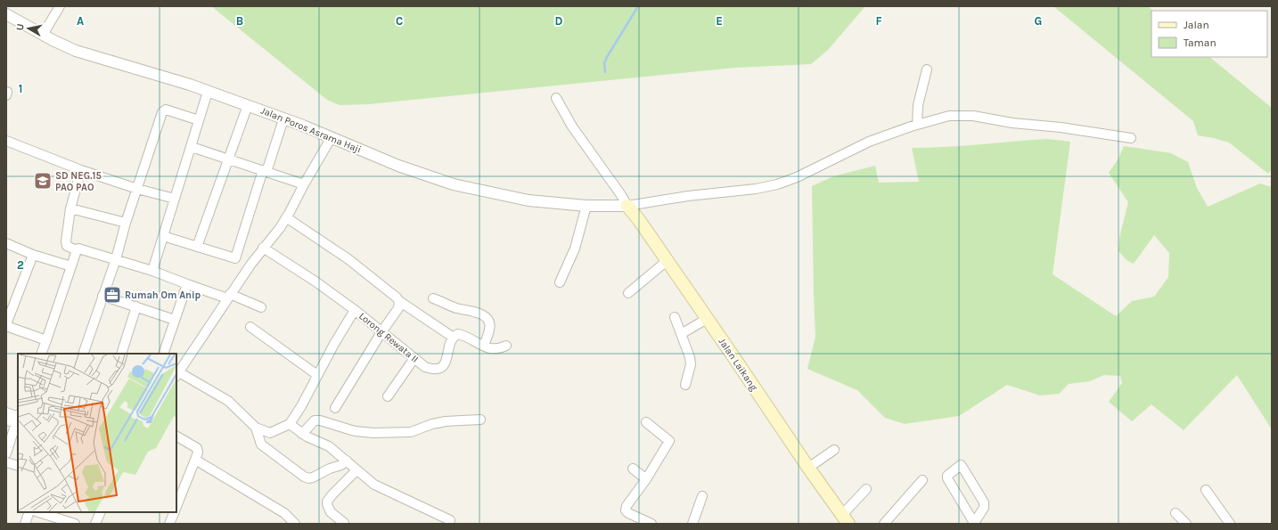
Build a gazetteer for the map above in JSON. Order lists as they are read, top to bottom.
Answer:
{
  "streets": {
    "main road": ["Jalan Laikang"],
    "street": ["Jalan Poros Asrama Haji", "Lorong Rewata II"]
  },
  "crossings": [
    ["Jalan Poros Asrama Haji", "Jalan Laikang"]
  ],
  "places": {
    "school or university": ["SD NEG.15 PAO PAO"],
    "office": ["Rumah Om Anip"]
  },
  "legend": ["Jalan", "Taman"],
  "north": "left",
  "grid": {
    "columns": [
      "A",
      "B",
      "C",
      "D",
      "E",
      "F",
      "G"
    ],
    "rows": ["1", "2"]
  }
}
